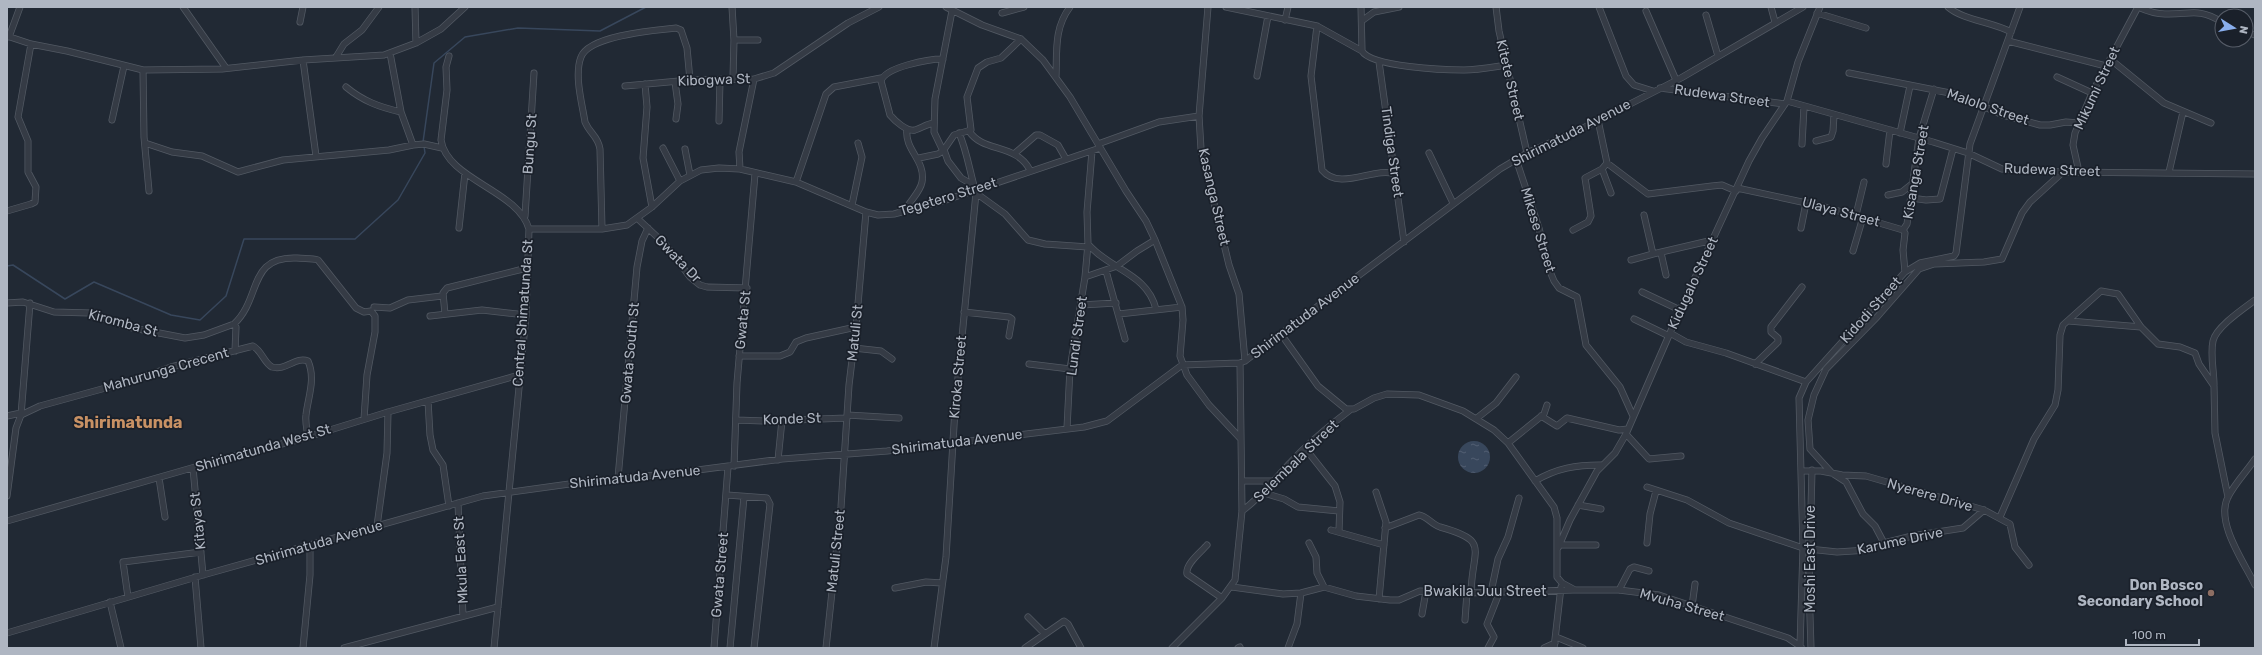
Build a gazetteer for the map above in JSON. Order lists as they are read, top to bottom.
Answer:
{
  "streets": {
    "street": [
      "Kibogwa St",
      "Kitete Street",
      "Mikumi Street",
      "Rudewa Street",
      "Malolo Street",
      "Shirimatuda Avenue",
      "Bungu St",
      "Tindiga Street",
      "Kisanga Street",
      "Tegetero Street",
      "Kasanga Street",
      "Ulaya Street",
      "Mikese Street",
      "Gwata Dr",
      "Kidugalo Street",
      "Kidodi Street",
      "Central Shimatunda St",
      "Gwata St",
      "Kiromba St",
      "Matuli St",
      "Lundi Street",
      "Gwata South St",
      "Mahurunga Crecent",
      "Kiroka Street",
      "Konde St",
      "Shirimatunda West St",
      "Selembala Street",
      "Nyerere Drive",
      "Kitaya St",
      "Karume Drive",
      "Matuli Street",
      "Moshi East Drive",
      "Mkula East St",
      "Gwata Street",
      "Bwakila Juu Street",
      "Mvuha Street"
    ]
  },
  "crossings": [
    ["Kitete Street", "Shirimatuda Avenue"],
    ["Mikumi Street", "Rudewa Street"],
    ["Mikumi Street", "Malolo Street"],
    ["Rudewa Street", "Shirimatuda Avenue"],
    ["Rudewa Street", "Kisanga Street"],
    ["Rudewa Street", "Kidugalo Street"],
    ["Rudewa Street", "Kidodi Street"],
    ["Malolo Street", "Kisanga Street"],
    ["Malolo Street", "Kidodi Street"],
    ["Shirimatuda Avenue", "Tindiga Street"],
    ["Shirimatuda Avenue", "Kasanga Street"],
    ["Shirimatuda Avenue", "Mikese Street"],
    ["Shirimatuda Avenue", "Central Shimatunda St"],
    ["Shirimatuda Avenue", "Gwata St"],
    ["Shirimatuda Avenue", "Matuli St"],
    ["Shirimatuda Avenue", "Lundi Street"],
    ["Shirimatuda Avenue", "Gwata South St"],
    ["Shirimatuda Avenue", "Kiroka Street"],
    ["Shirimatuda Avenue", "Kitaya St"],
    ["Shirimatuda Avenue", "Matuli Street"],
    ["Shirimatuda Avenue", "Mkula East St"],
    ["Shirimatuda Avenue", "Gwata Street"],
    ["Bungu St", "Central Shimatunda St"],
    ["Kisanga Street", "Ulaya Street"],
    ["Tegetero Street", "Kasanga Street"],
    ["Tegetero Street", "Gwata Dr"],
    ["Tegetero Street", "Central Shimatunda St"],
    ["Tegetero Street", "Gwata St"],
    ["Tegetero Street", "Matuli St"],
    ["Tegetero Street", "Lundi Street"],
    ["Tegetero Street", "Kiroka Street"],
    ["Kasanga Street", "Selembala Street"],
    ["Kasanga Street", "Bwakila Juu Street"],
    ["Ulaya Street", "Kidugalo Street"],
    ["Mikese Street", "Kidugalo Street"],
    ["Gwata Dr", "Gwata St"],
    ["Gwata Dr", "Gwata South St"],
    ["Kidodi Street", "Nyerere Drive"],
    ["Kidodi Street", "Mvuha Street"],
    ["Central Shimatunda St", "Shirimatunda West St"],
    ["Gwata St", "Konde St"],
    ["Matuli St", "Konde St"],
    ["Matuli St", "Matuli Street"],
    ["Mahurunga Crecent", "Shirimatunda West St"],
    ["Shirimatunda West St", "Kitaya St"],
    ["Nyerere Drive", "Karume Drive"],
    ["Nyerere Drive", "Moshi East Drive"],
    ["Karume Drive", "Moshi East Drive"],
    ["Bwakila Juu Street", "Mvuha Street"]
  ],
  "districts": ["Shirimatunda"],
  "places": ["Don Bosco Secondary School"],
  "scale_bar": "100 m",
  "north": "right"
}
